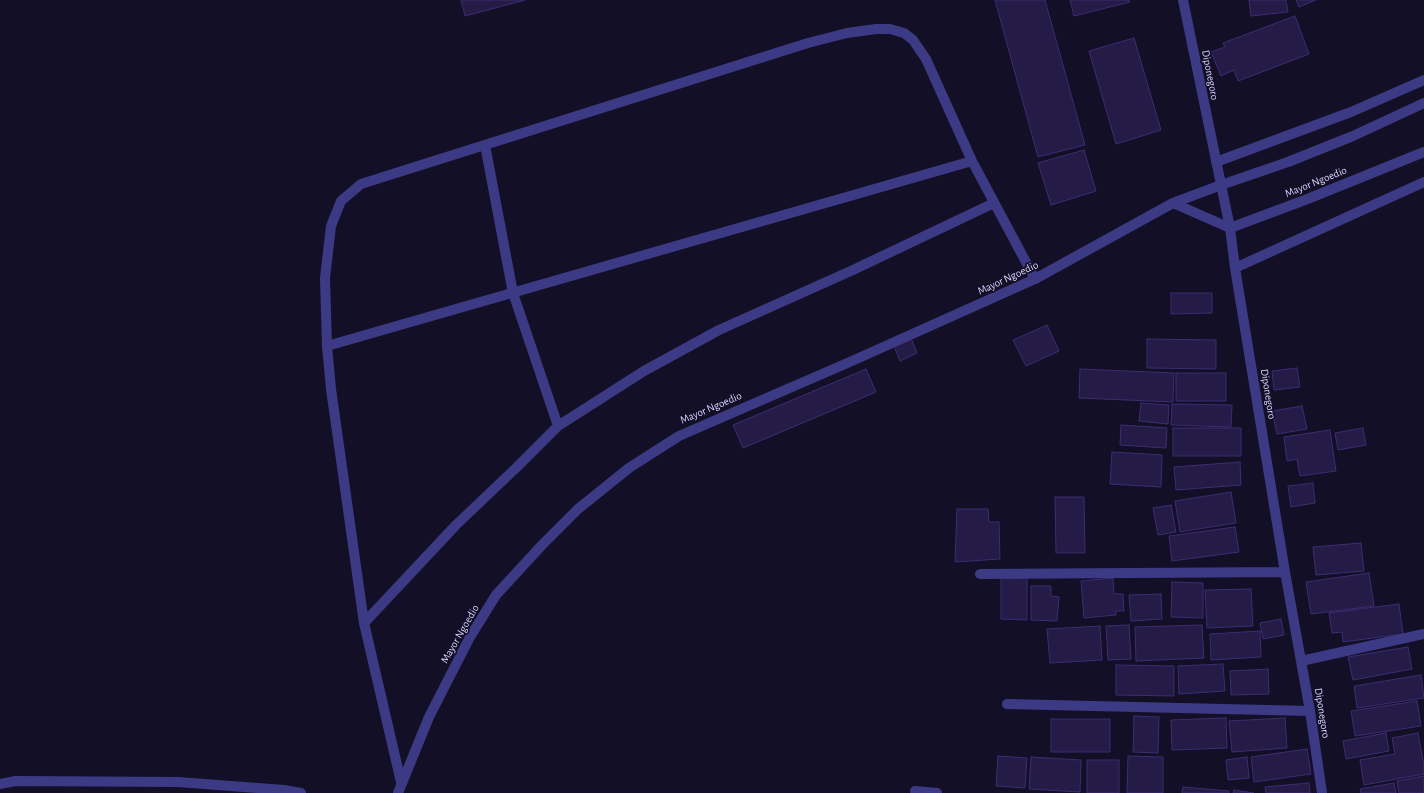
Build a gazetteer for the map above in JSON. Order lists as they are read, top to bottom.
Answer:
{
  "streets": {
    "street": ["Diponegoro", "Mayor Ngoedio"]
  },
  "crossings": [
    ["Diponegoro", "Mayor Ngoedio"]
  ]
}
